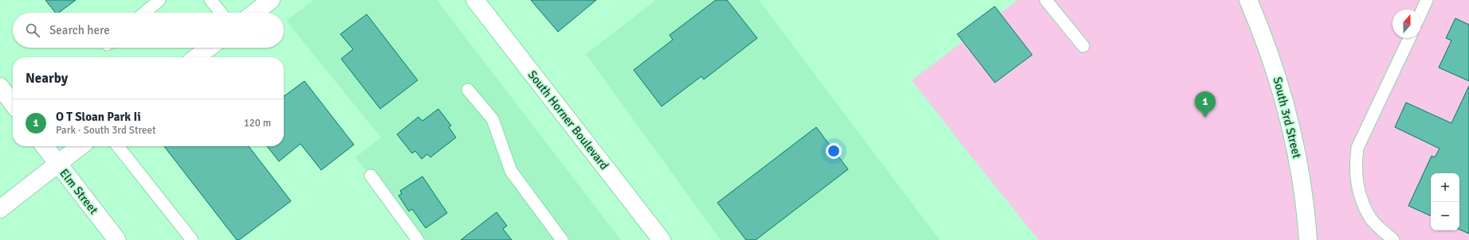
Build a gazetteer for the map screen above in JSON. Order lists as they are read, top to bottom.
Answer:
{
  "streets": {
    "street": ["South 3rd Street", "South Horner Boulevard", "Elm Street"]
  },
  "north": "top",
  "page": {
    "search": "Search here",
    "heading": "Nearby",
    "pins": "1",
    "list": [
      {
        "mark": "1",
        "name": "O T Sloan Park Ii",
        "note": "Park · South 3rd Street",
        "value": "120 m"
      }
    ],
    "map_buttons": ["+", "−"]
  }
}
